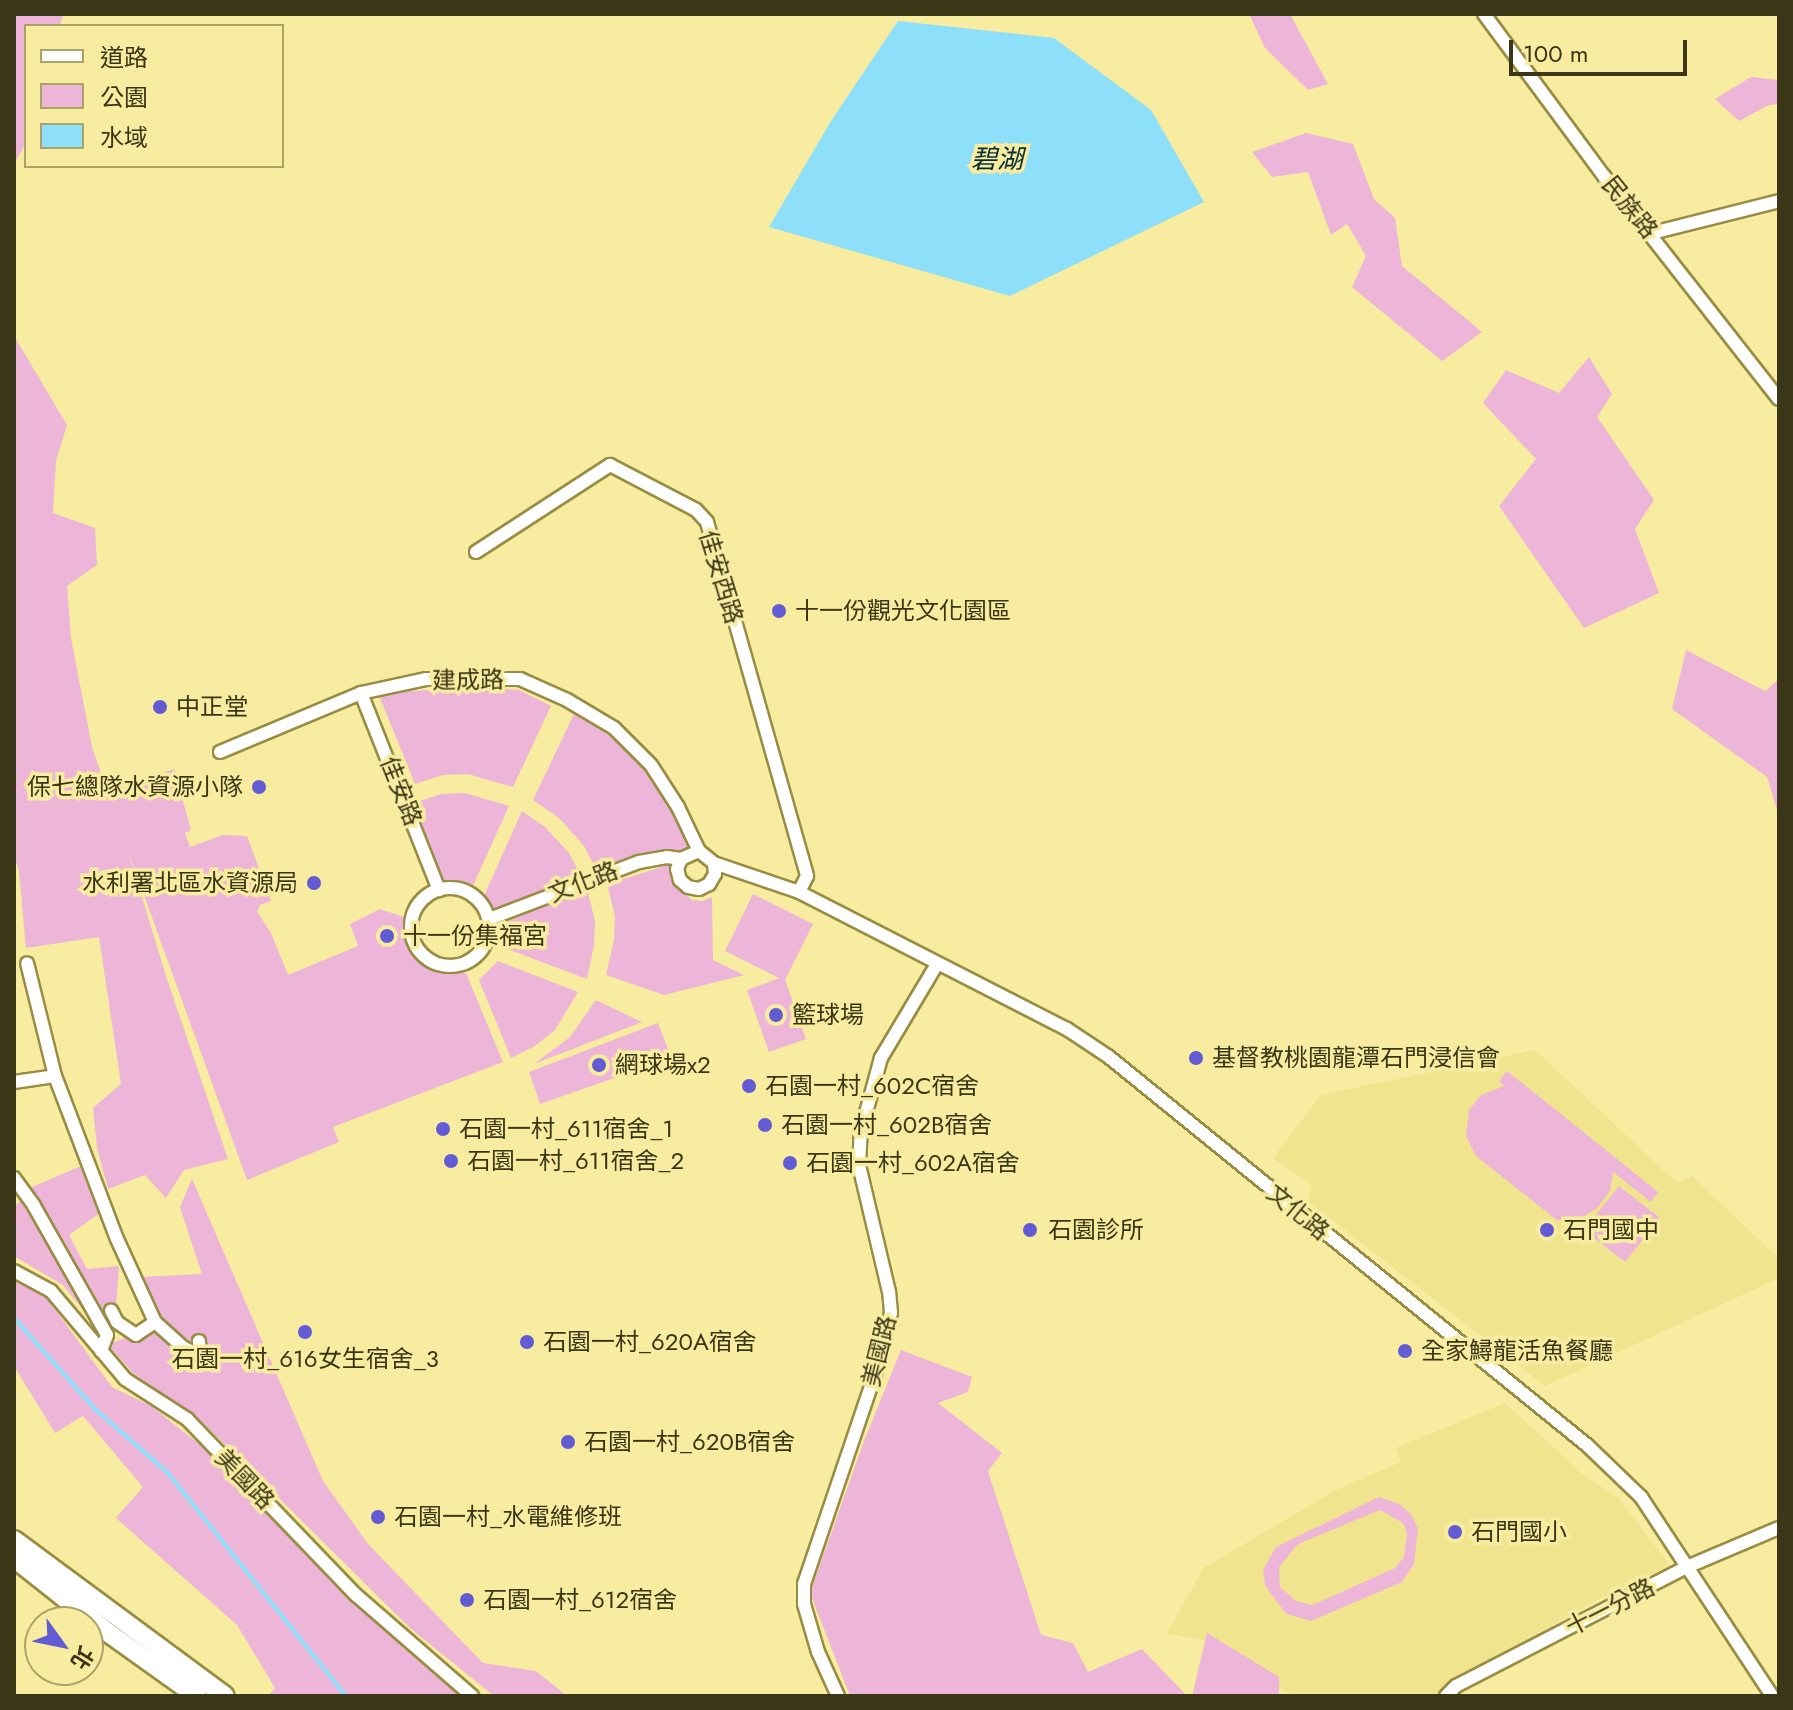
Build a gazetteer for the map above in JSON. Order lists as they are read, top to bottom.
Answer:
{
  "streets": {
    "street": [
      "民族路",
      "佳安西路",
      "建成路",
      "佳安路",
      "文化路",
      "美國路",
      "十一分路"
    ]
  },
  "crossings": [
    ["佳安西路", "文化路"],
    ["建成路", "佳安路"],
    ["建成路", "文化路"],
    ["佳安路", "文化路"],
    ["文化路", "美國路"],
    ["文化路", "十一分路"]
  ],
  "water": ["碧湖"],
  "places": [
    "十一份觀光文化園區",
    "中正堂",
    "保七總隊水資源小隊",
    "水利署北區水資源局",
    "十一份集福宮",
    "籃球場",
    "基督教桃園龍潭石門浸信會",
    "網球場x2",
    "石園一村_602C宿舍",
    "石園一村_602B宿舍",
    "石園一村_611宿舍_1",
    "石園一村_611宿舍_2",
    "石園一村_602A宿舍",
    "石園診所",
    "石門國中",
    "石園一村_616女生宿舍_3",
    "石園一村_620A宿舍",
    "全家鱘龍活魚餐廳",
    "石園一村_620B宿舍",
    "石園一村_水電維修班",
    "石門國小",
    "石園一村_612宿舍"
  ],
  "legend": ["道路", "公園", "水域"],
  "scale_bar": "100 m",
  "north": "bottom right"
}
